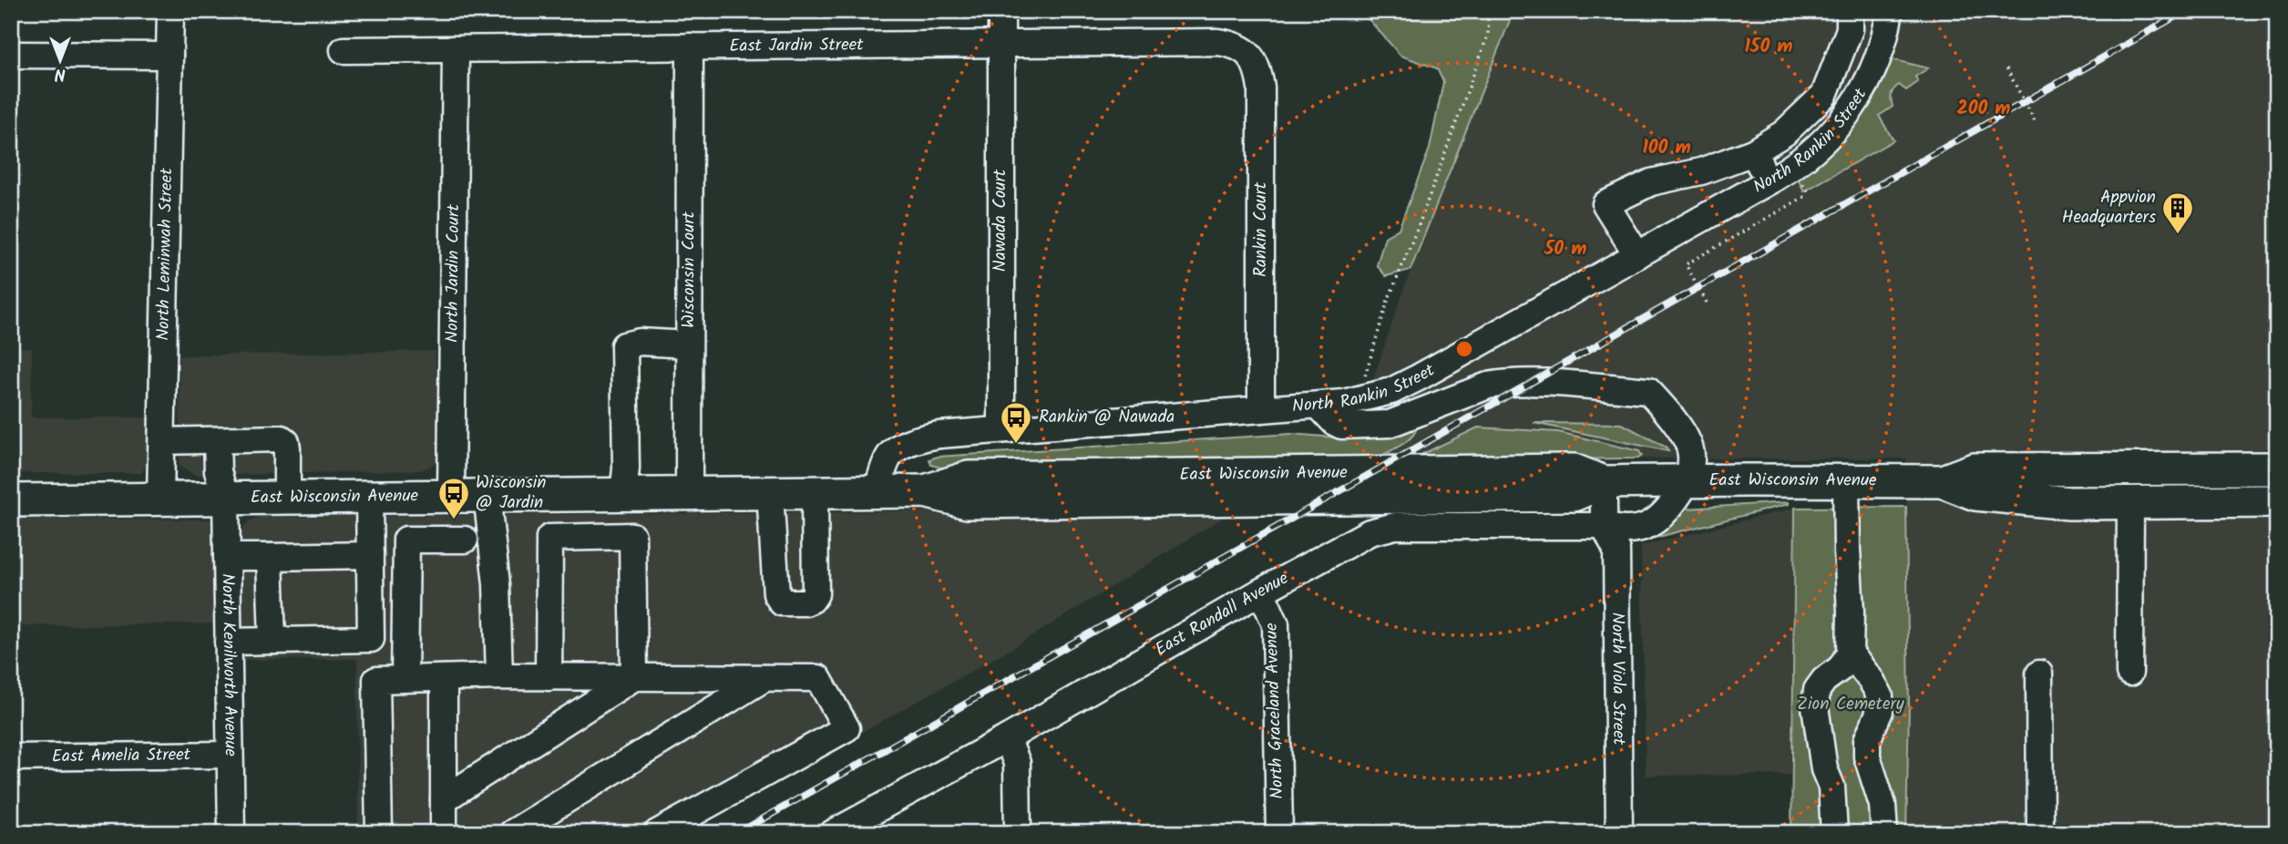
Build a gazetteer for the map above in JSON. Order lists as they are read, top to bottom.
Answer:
{
  "streets": {
    "main road": ["East Wisconsin Avenue"],
    "street": [
      "East Jardin Street",
      "North Rankin Street",
      "Nawada Court",
      "Rankin Court",
      "North Leminwah Street",
      "Wisconsin Court",
      "North Jardin Court",
      "East Randall Avenue",
      "North Kenilworth Avenue",
      "North Viola Street",
      "North Graceland Avenue",
      "East Amelia Street"
    ]
  },
  "crossings": [
    ["East Jardin Street", "Nawada Court"],
    ["East Jardin Street", "Rankin Court"],
    ["East Jardin Street", "Wisconsin Court"],
    ["East Jardin Street", "North Jardin Court"],
    ["North Rankin Street", "Nawada Court"],
    ["North Rankin Street", "Rankin Court"],
    ["North Rankin Street", "East Wisconsin Avenue"],
    ["North Leminwah Street", "East Wisconsin Avenue"],
    ["Wisconsin Court", "East Wisconsin Avenue"],
    ["North Jardin Court", "East Wisconsin Avenue"],
    ["East Wisconsin Avenue", "North Kenilworth Avenue"],
    ["East Randall Avenue", "North Viola Street"],
    ["East Randall Avenue", "North Graceland Avenue"],
    ["North Kenilworth Avenue", "East Amelia Street"]
  ],
  "parks": ["Zion Cemetery"],
  "places": {
    "building": ["Appvion Headquarters"],
    "bus stop": ["Rankin @ Nawada", "Wisconsin @ Jardin"]
  },
  "north": "bottom",
  "rings": [
    "150 m",
    "200 m",
    "100 m",
    "50 m"
  ]
}
